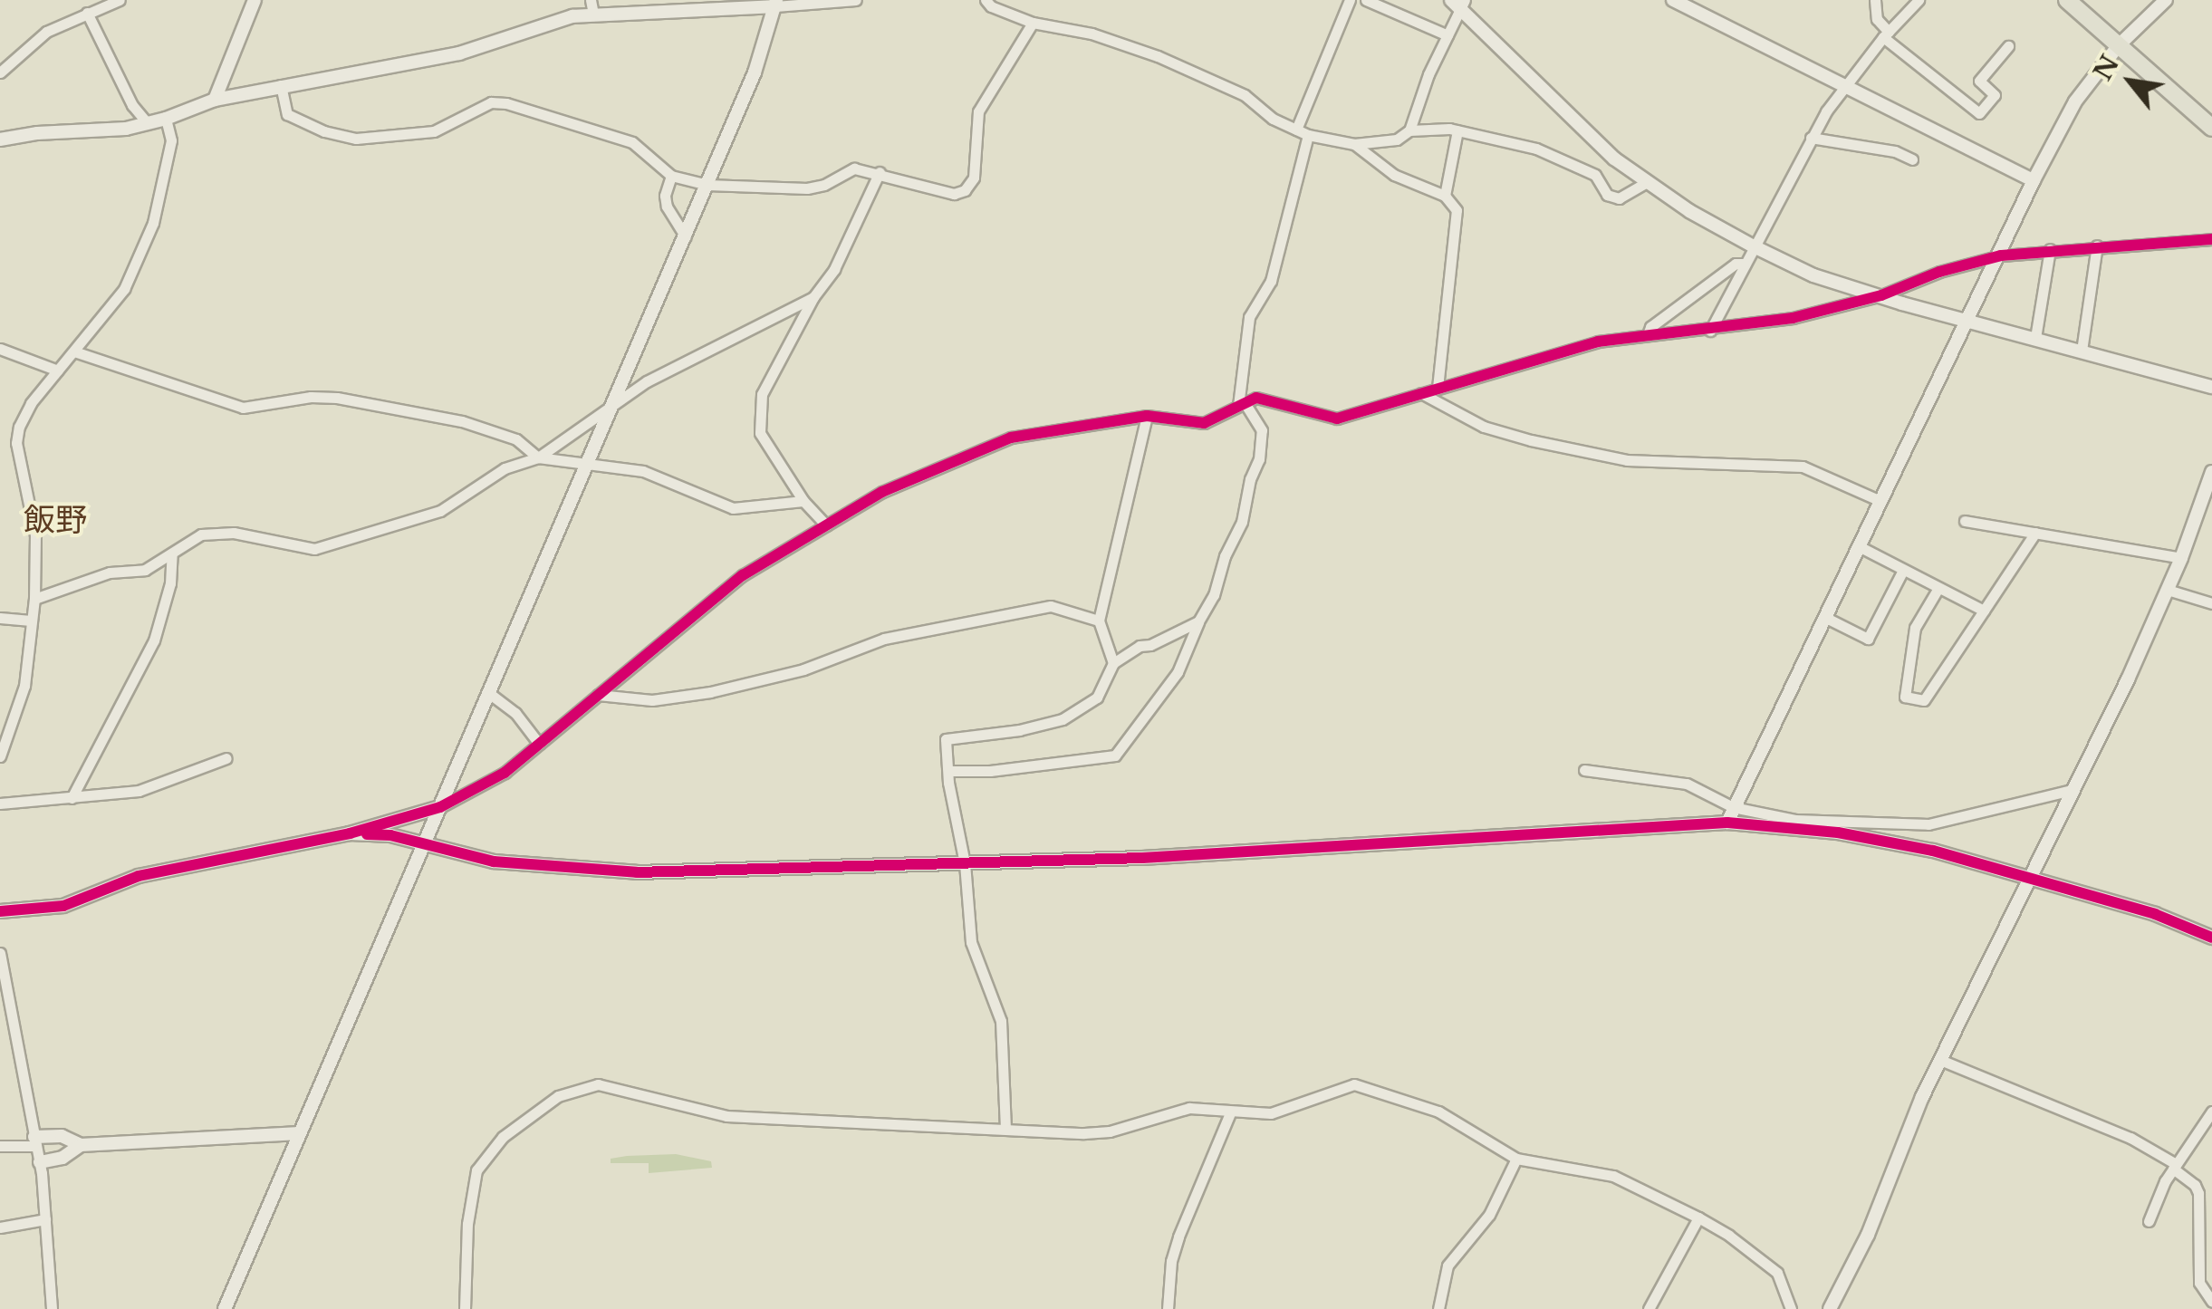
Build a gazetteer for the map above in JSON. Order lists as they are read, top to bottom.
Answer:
{
  "districts": ["飯野"],
  "north": "top left"
}
